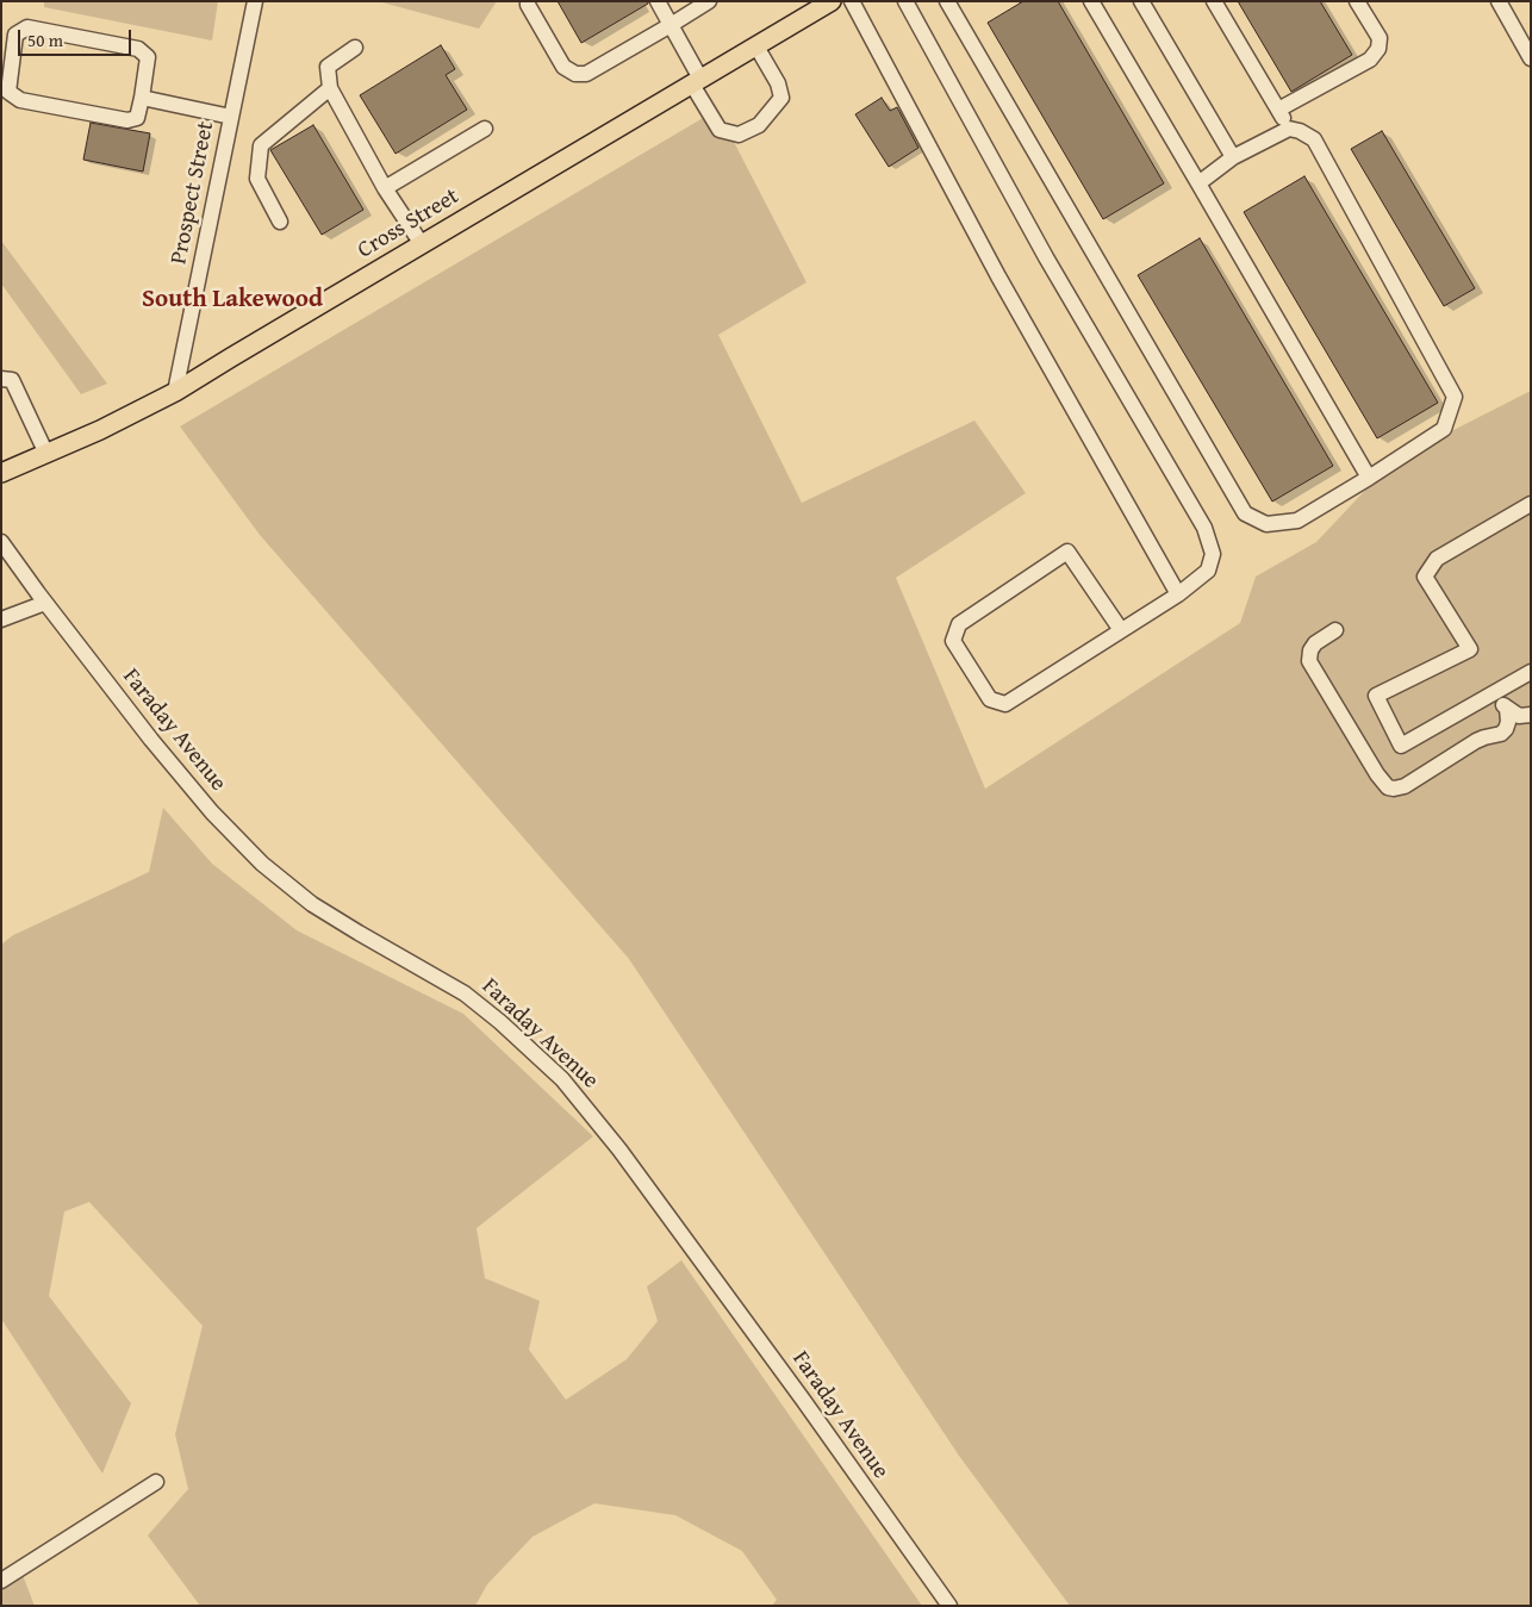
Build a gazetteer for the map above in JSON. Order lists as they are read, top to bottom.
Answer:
{
  "streets": {
    "main road": ["Cross Street"],
    "street": ["Prospect Street", "Faraday Avenue"]
  },
  "crossings": [
    ["Prospect Street", "Cross Street"]
  ],
  "districts": ["South Lakewood"],
  "scale_bar": "50 m"
}
